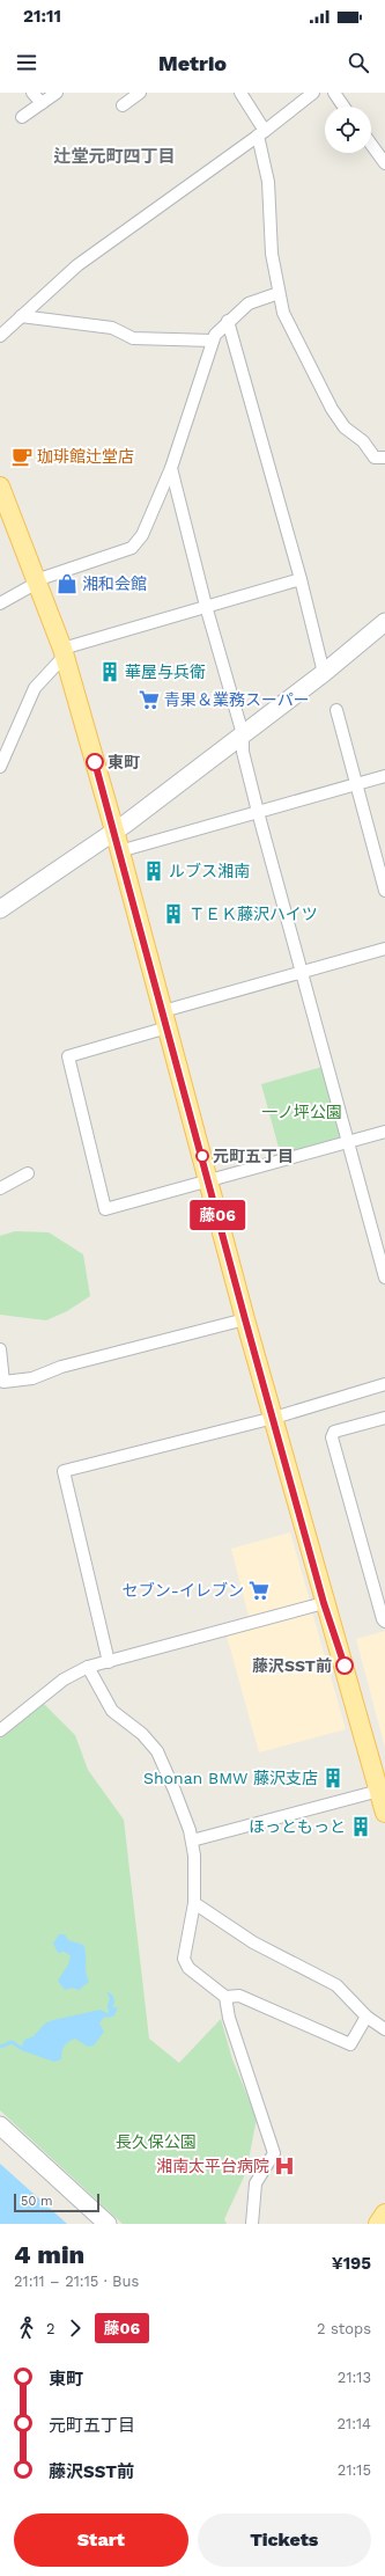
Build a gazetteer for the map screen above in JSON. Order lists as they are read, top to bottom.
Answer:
{
  "districts": ["辻堂元町四丁目"],
  "parks": ["一ノ坪公園", "長久保公園"],
  "places": {
    "cafe": ["珈琲館辻堂店"],
    "shop": ["湘和会館"],
    "building": [
      "華屋与兵衛",
      "ルブス湘南",
      "ＴＥＫ藤沢ハイツ",
      "Shonan BMW 藤沢支店",
      "ほっともっと"
    ],
    "supermarket": ["青果＆業務スーパー", "セブン-イレブン"],
    "other": ["東町", "元町五丁目", "藤沢SST前"],
    "hospital": ["湘南太平台病院"]
  },
  "lines": ["bus line 藤06"],
  "scale_bar": "50 m",
  "page": {
    "status": "21:11",
    "header": "Metrio",
    "on_map": "藤06",
    "scale": "50 m",
    "heading": ["4 min", "21:11 – 21:15 · Bus", "¥195"],
    "legs": ["2", "藤06", "2 stops"],
    "list": [
      {
        "name": "東町",
        "value": "21:13"
      },
      {
        "name": "元町五丁目",
        "value": "21:14"
      },
      {
        "name": "藤沢SST前",
        "value": "21:15"
      }
    ],
    "buttons": ["Start", "Tickets"]
  }
}
